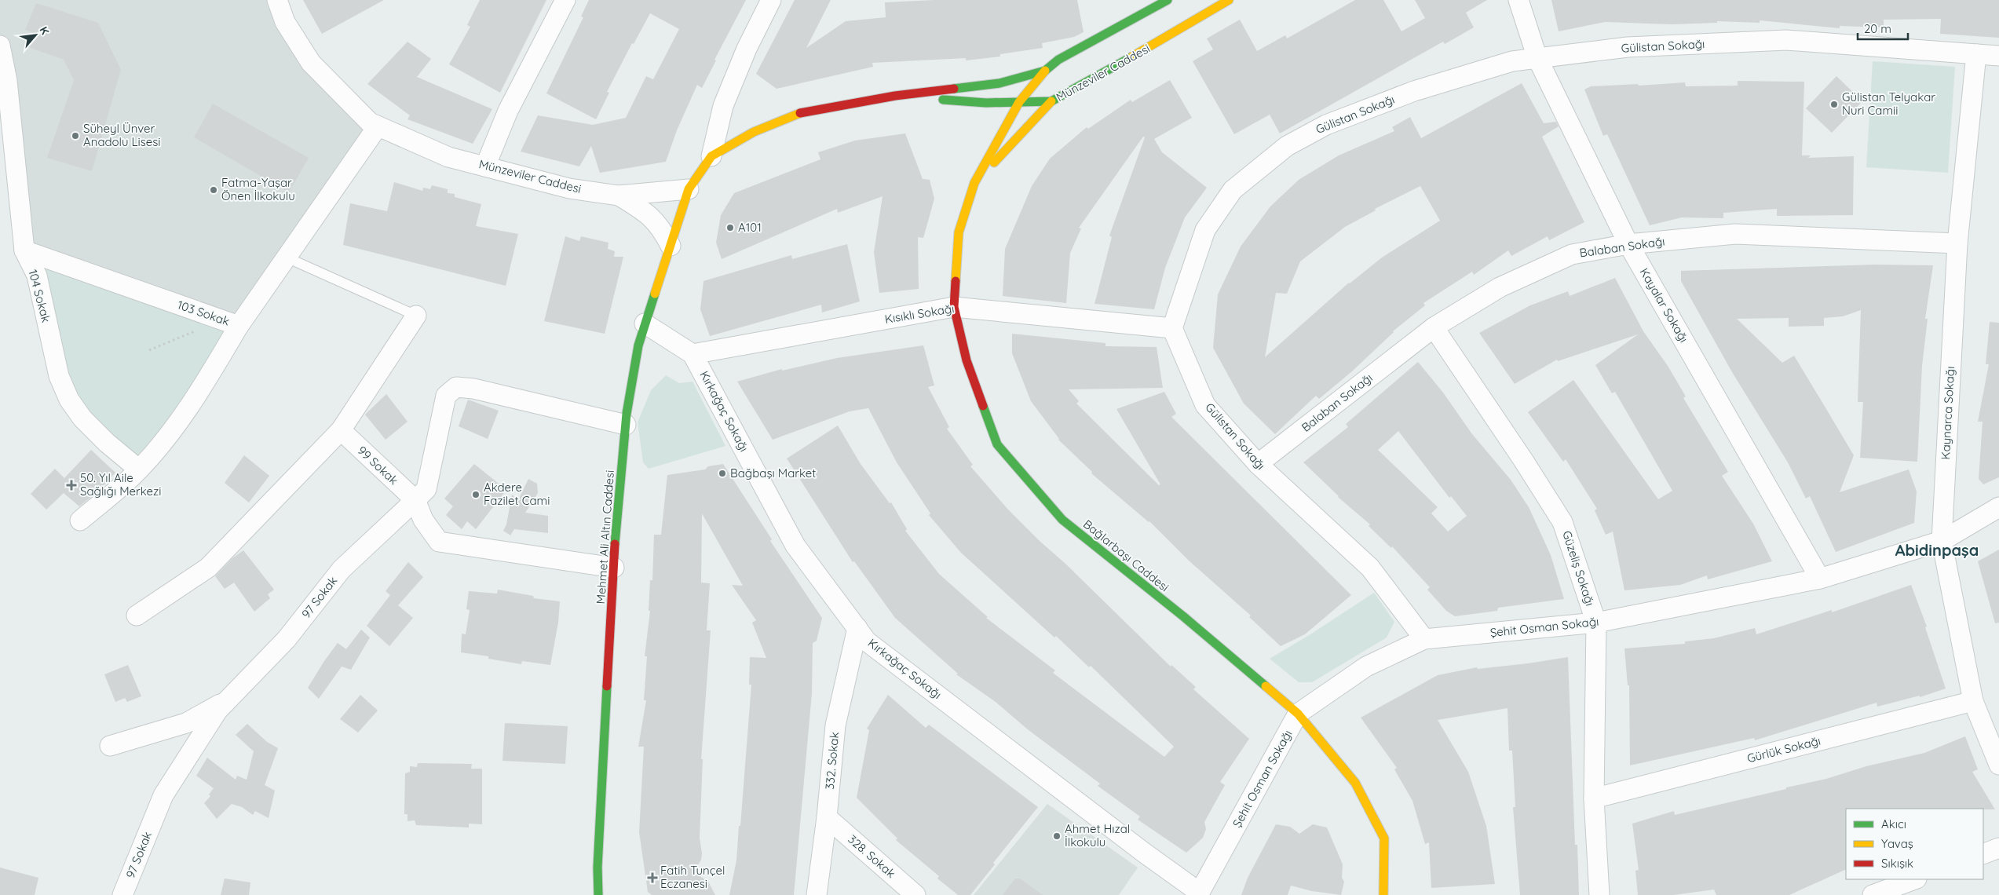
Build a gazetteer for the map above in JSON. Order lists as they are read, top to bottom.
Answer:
{
  "streets": {
    "street": [
      "Gülistan Sokağı",
      "Münzeviler Caddesi",
      "Balaban Sokağı",
      "104 Sokak",
      "Kayalar Sokağı",
      "103 Sokak",
      "Kısıklı Sokağı",
      "Kırkağaç Sokağı",
      "Kaynarca Sokağı",
      "99 Sokak",
      "Mehmet Ali Altın Caddesi",
      "Bağlarbaşı Caddesi",
      "Güzeliş Sokağı",
      "97 Sokak",
      "Şehit Osman Sokağı",
      "Gürlük Sokağı",
      "332. Sokak",
      "328. Sokak"
    ]
  },
  "crossings": [
    ["Gülistan Sokağı", "Balaban Sokağı"],
    ["Gülistan Sokağı", "Kayalar Sokağı"],
    ["Gülistan Sokağı", "Kısıklı Sokağı"],
    ["Gülistan Sokağı", "Kaynarca Sokağı"],
    ["Gülistan Sokağı", "Şehit Osman Sokağı"],
    ["Münzeviler Caddesi", "Mehmet Ali Altın Caddesi"],
    ["Münzeviler Caddesi", "Bağlarbaşı Caddesi"],
    ["Balaban Sokağı", "Kayalar Sokağı"],
    ["Balaban Sokağı", "Kaynarca Sokağı"],
    ["Balaban Sokağı", "Güzeliş Sokağı"],
    ["104 Sokak", "103 Sokak"],
    ["Kayalar Sokağı", "Şehit Osman Sokağı"],
    ["Kısıklı Sokağı", "Kırkağaç Sokağı"],
    ["Kısıklı Sokağı", "Bağlarbaşı Caddesi"],
    ["Kırkağaç Sokağı", "Mehmet Ali Altın Caddesi"],
    ["Kırkağaç Sokağı", "Şehit Osman Sokağı"],
    ["Kırkağaç Sokağı", "332. Sokak"],
    ["Kaynarca Sokağı", "Şehit Osman Sokağı"],
    ["Kaynarca Sokağı", "Gürlük Sokağı"],
    ["99 Sokak", "97 Sokak"],
    ["Mehmet Ali Altın Caddesi", "97 Sokak"],
    ["Bağlarbaşı Caddesi", "Şehit Osman Sokağı"],
    ["Güzeliş Sokağı", "Şehit Osman Sokağı"],
    ["Güzeliş Sokağı", "Gürlük Sokağı"],
    ["332. Sokak", "328. Sokak"]
  ],
  "districts": ["Abidinpaşa"],
  "places": {
    "other": [
      "Gülistan Telyakar Nuri Camii",
      "Süheyl Ünver Anadolu Lisesi",
      "Fatma-Yaşar Önen İlkokulu",
      "A101",
      "Bağbaşı Market",
      "Akdere Fazilet Cami",
      "Ahmet Hızal İlkokulu"
    ],
    "health": ["50. Yıl Aile Sağlığı Merkezi", "Fatih Tunçel Eczanesi"]
  },
  "legend": ["Akıcı", "Yavaş", "Sıkışık"],
  "scale_bar": "20 m",
  "north": "top right"
}
